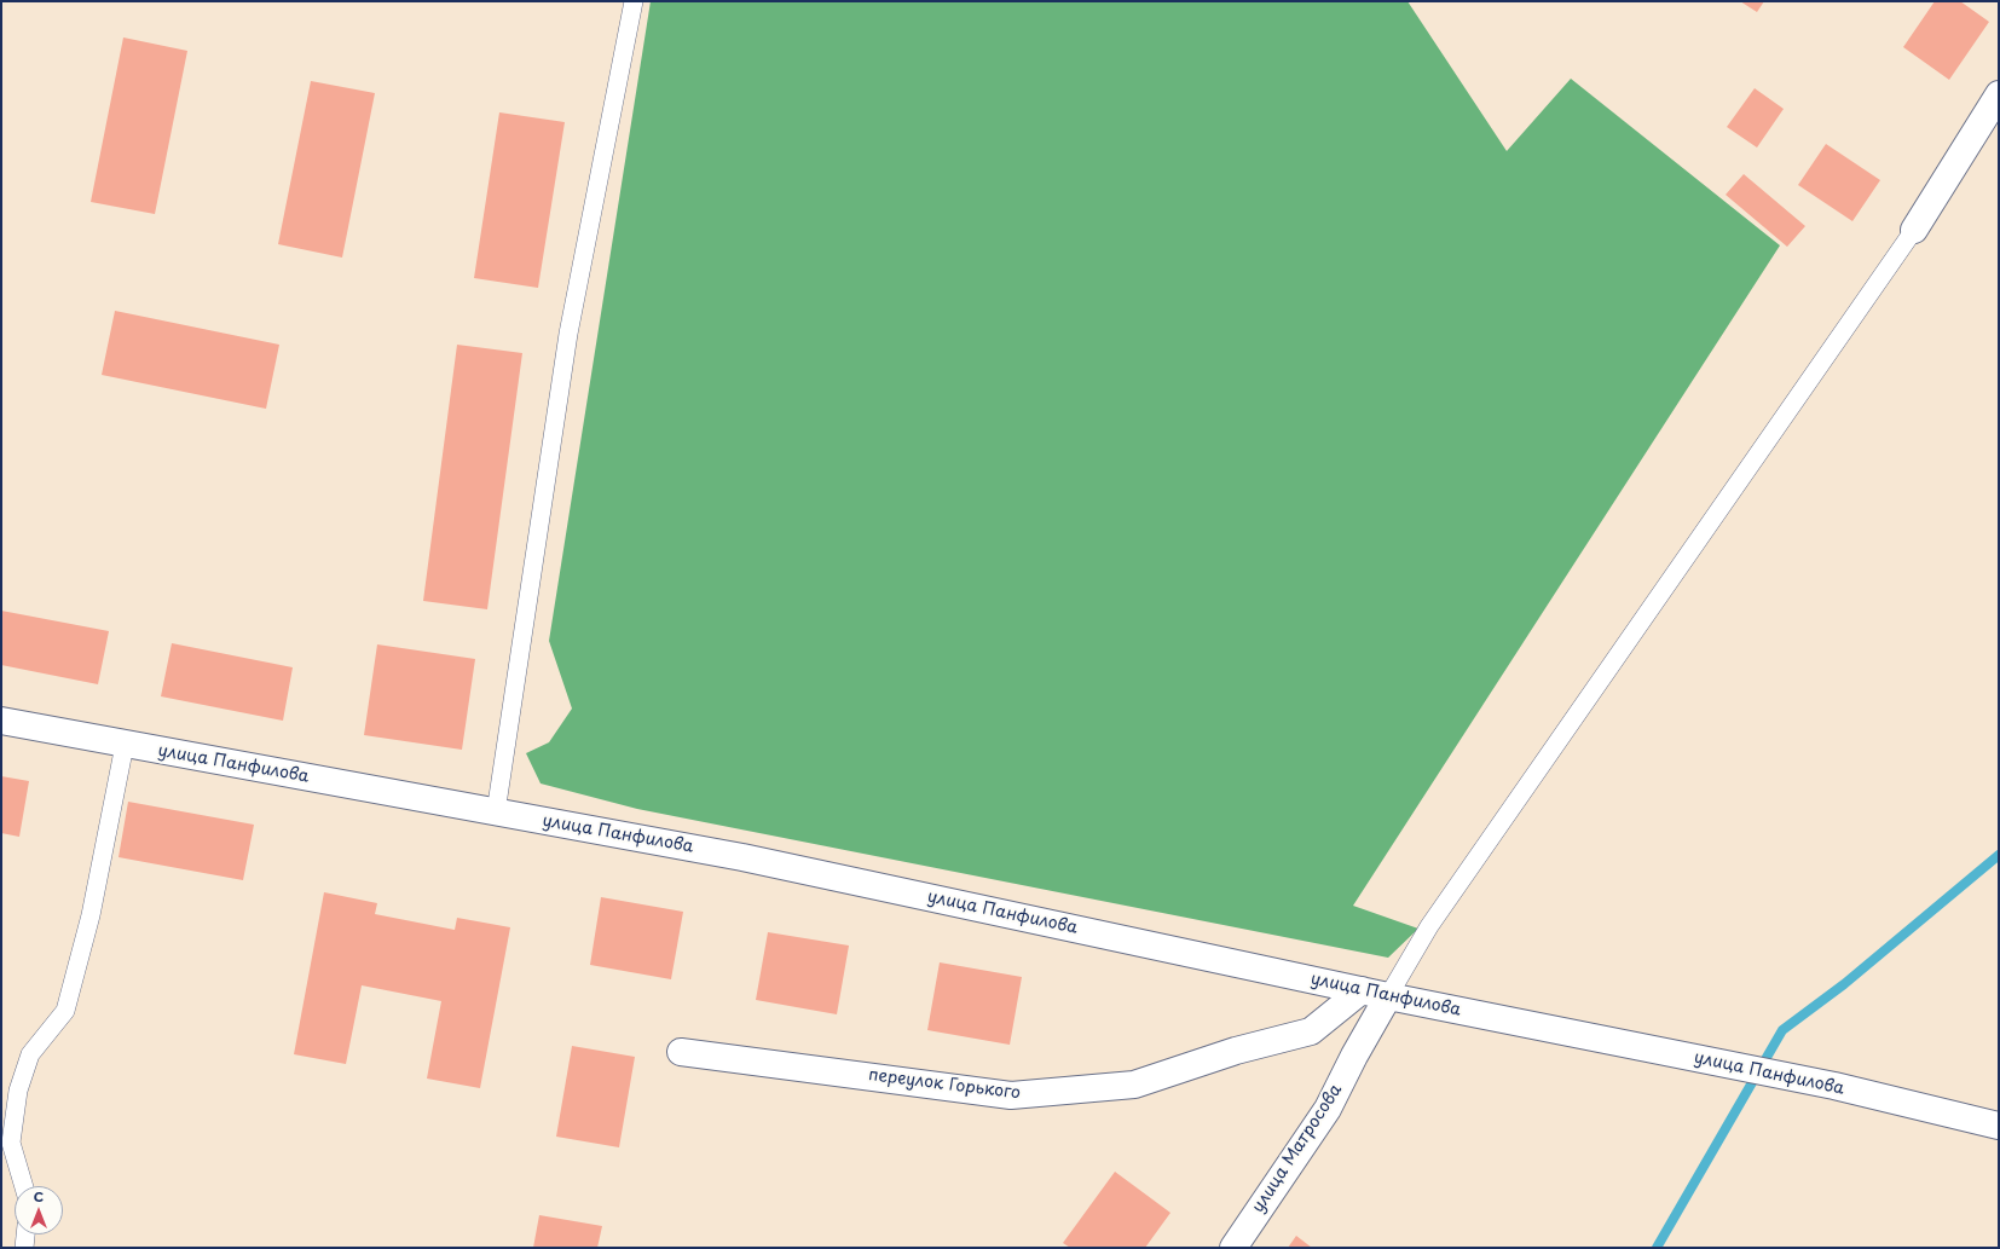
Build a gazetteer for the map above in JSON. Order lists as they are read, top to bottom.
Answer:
{
  "streets": {
    "street": ["улица Панфилова", "переулок Горького", "улица Матросова"]
  },
  "crossings": [
    ["улица Панфилова", "переулок Горького"],
    ["улица Панфилова", "улица Матросова"]
  ],
  "north": "top"
}
